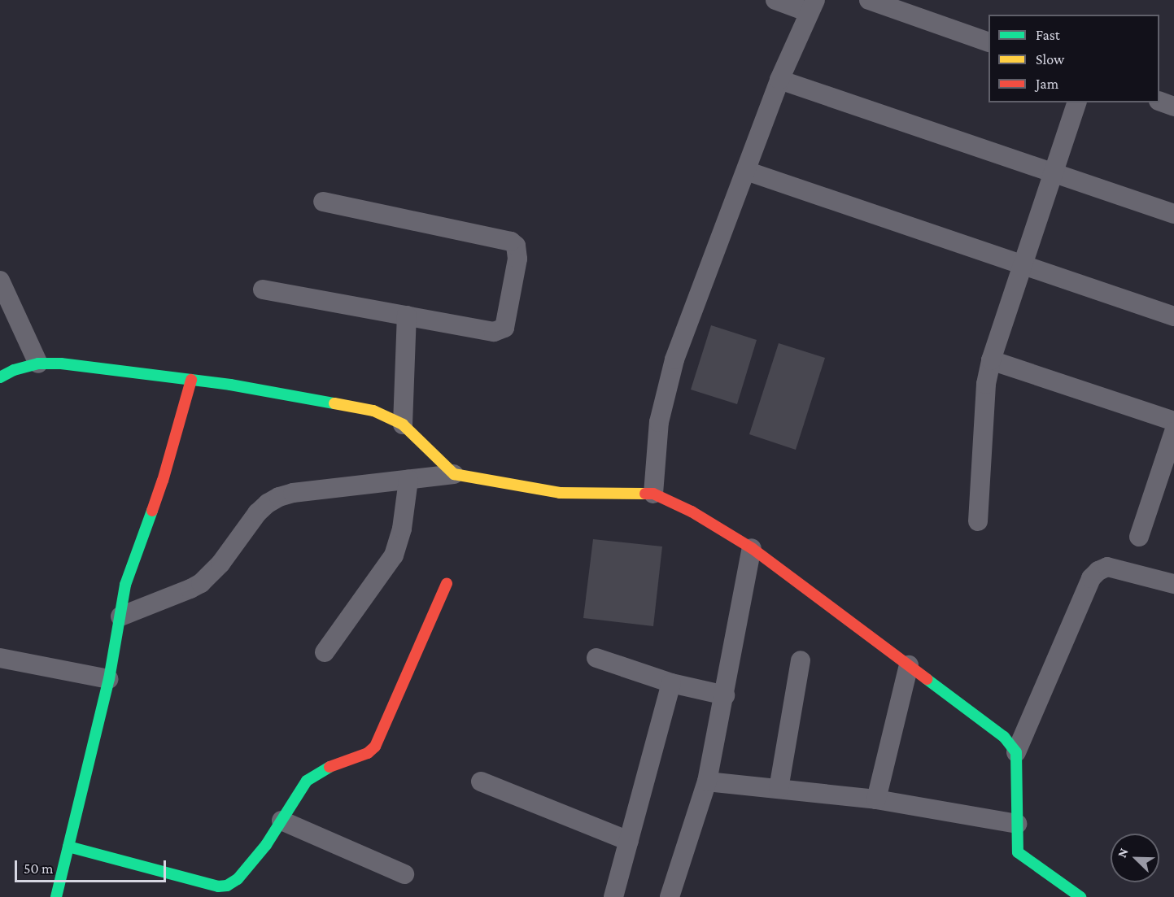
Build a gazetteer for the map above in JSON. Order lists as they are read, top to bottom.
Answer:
{
  "legend": ["Fast", "Slow", "Jam"],
  "scale_bar": "50 m",
  "north": "top left"
}
